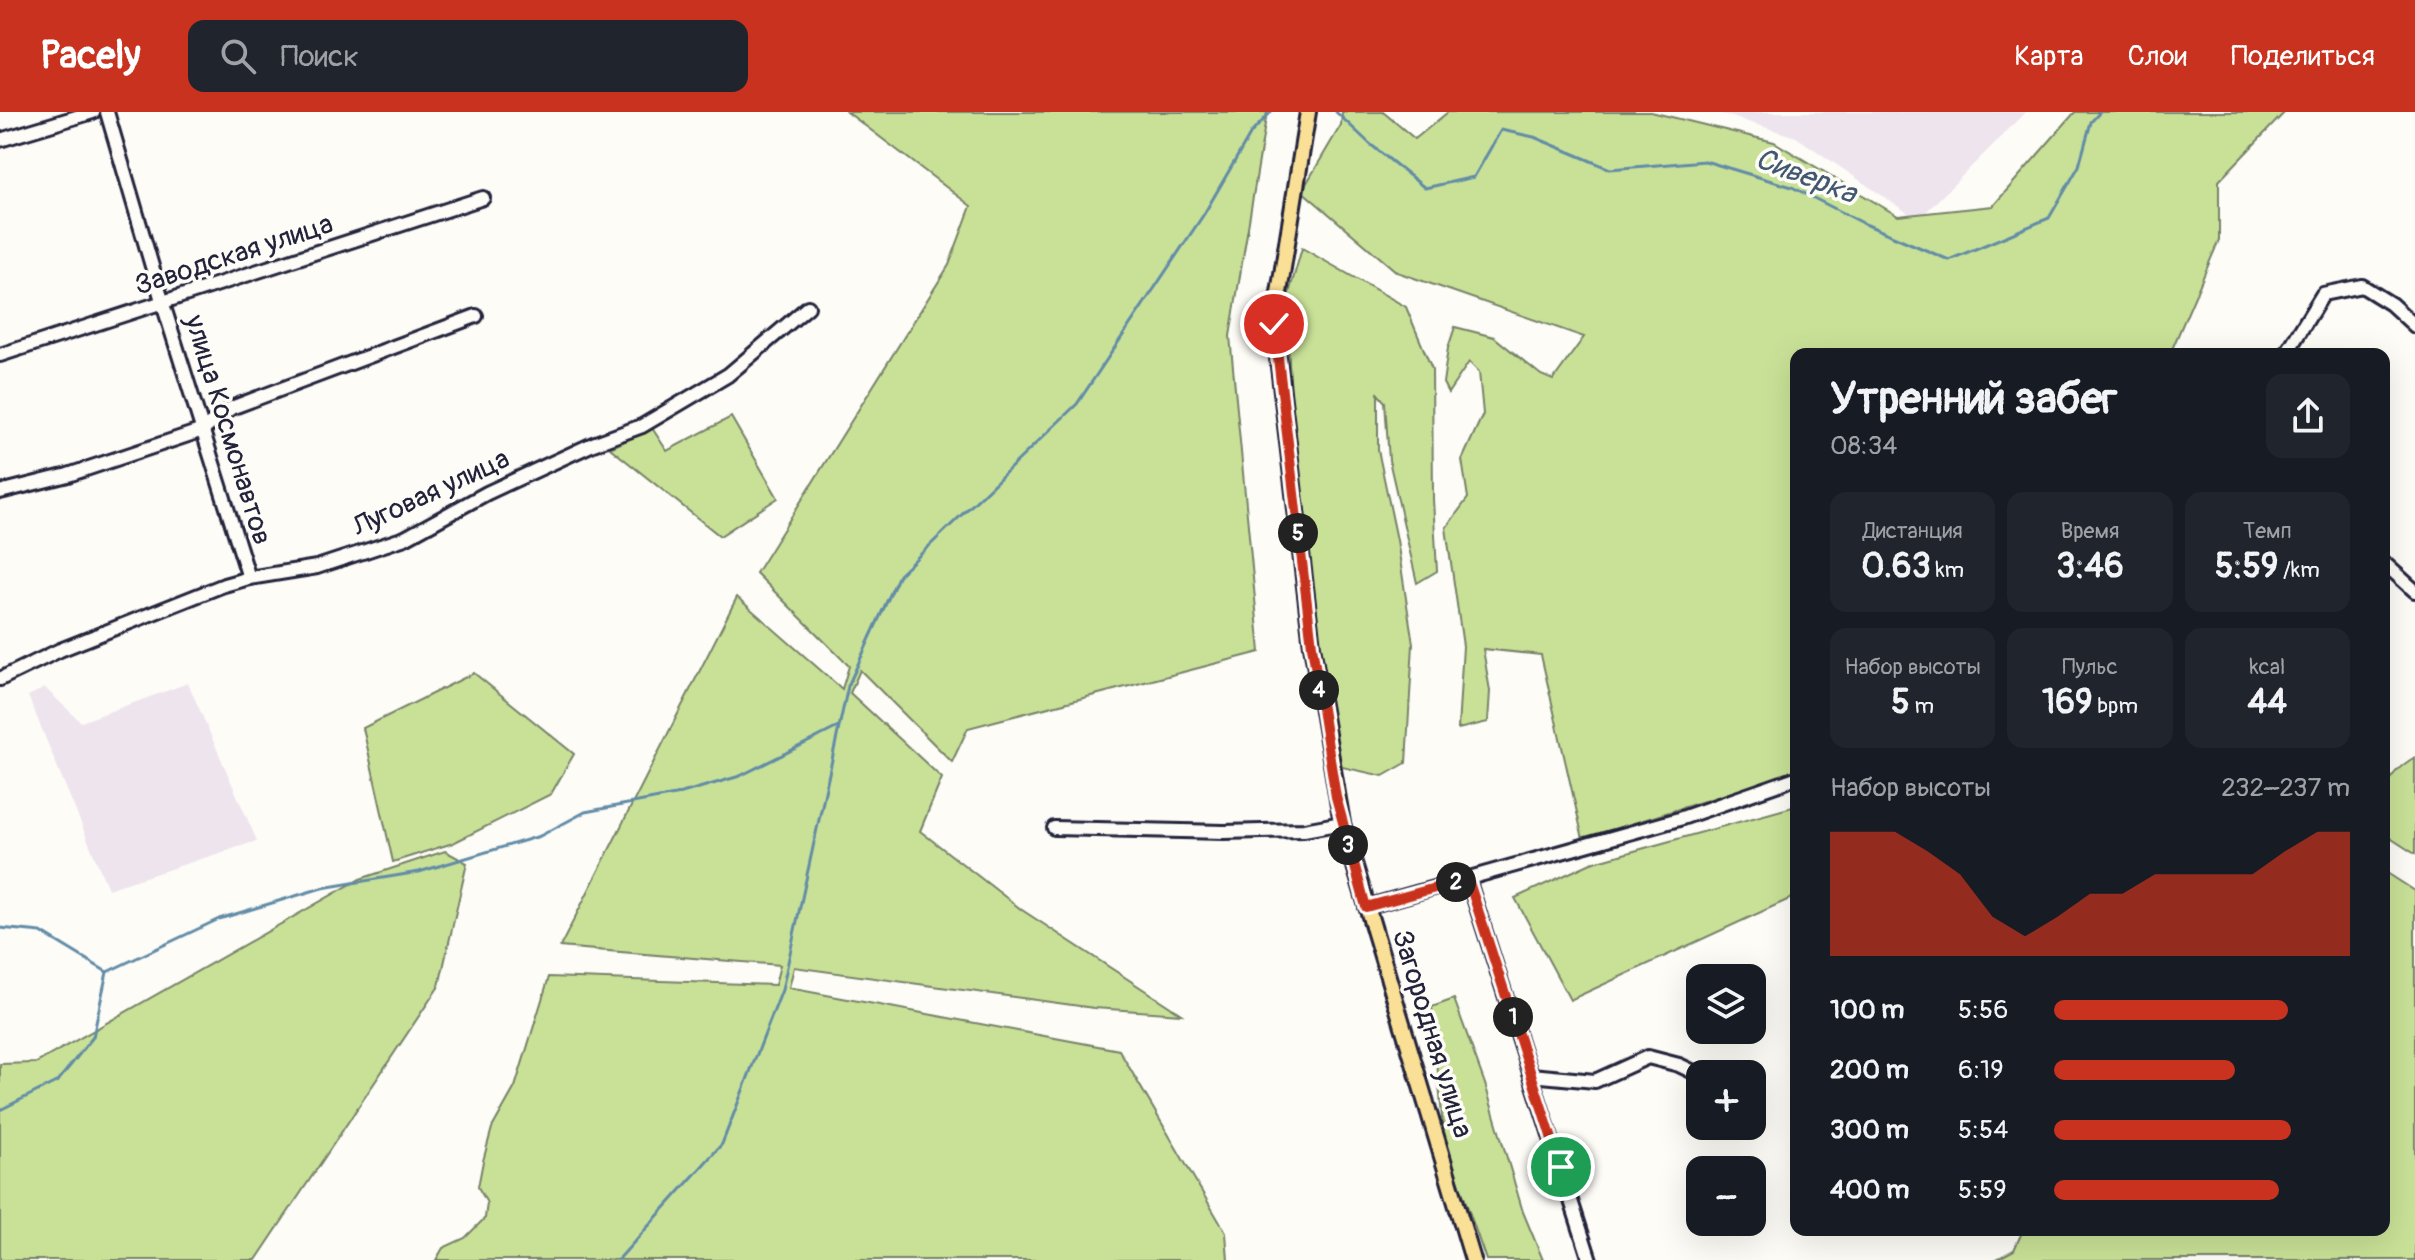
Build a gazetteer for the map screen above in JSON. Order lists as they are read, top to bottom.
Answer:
{
  "streets": {
    "main road": ["Загородная улица"],
    "street": ["Заводская улица", "улица Космонавтов", "Луговая улица"]
  },
  "crossings": [
    ["Заводская улица", "улица Космонавтов"],
    ["улица Космонавтов", "Луговая улица"]
  ],
  "water": ["Сиверка"],
  "page": {
    "header": "Pacely",
    "search": "Поиск",
    "nav": ["Карта", "Слои", "Поделиться"],
    "heading": ["Утренний забег", "08:34"],
    "stats": [
      ["Дистанция", "0.63 km"],
      ["Время", "3:46"],
      ["Темп", "5:59 /km"],
      ["Набор высоты", "5 m"],
      ["Пульс", "169 bpm"],
      ["kcal", "44"]
    ],
    "pins": [
      "5",
      "4",
      "3",
      "2",
      "1"
    ],
    "chart": ["Набор высоты", "232–237 m"],
    "map_buttons": ["+", "−"],
    "list": [
      {
        "name": "100 m",
        "note": "5:56"
      },
      {
        "name": "200 m",
        "note": "6:19"
      },
      {
        "name": "300 m",
        "note": "5:54"
      },
      {
        "name": "400 m",
        "note": "5:59"
      }
    ]
  }
}
